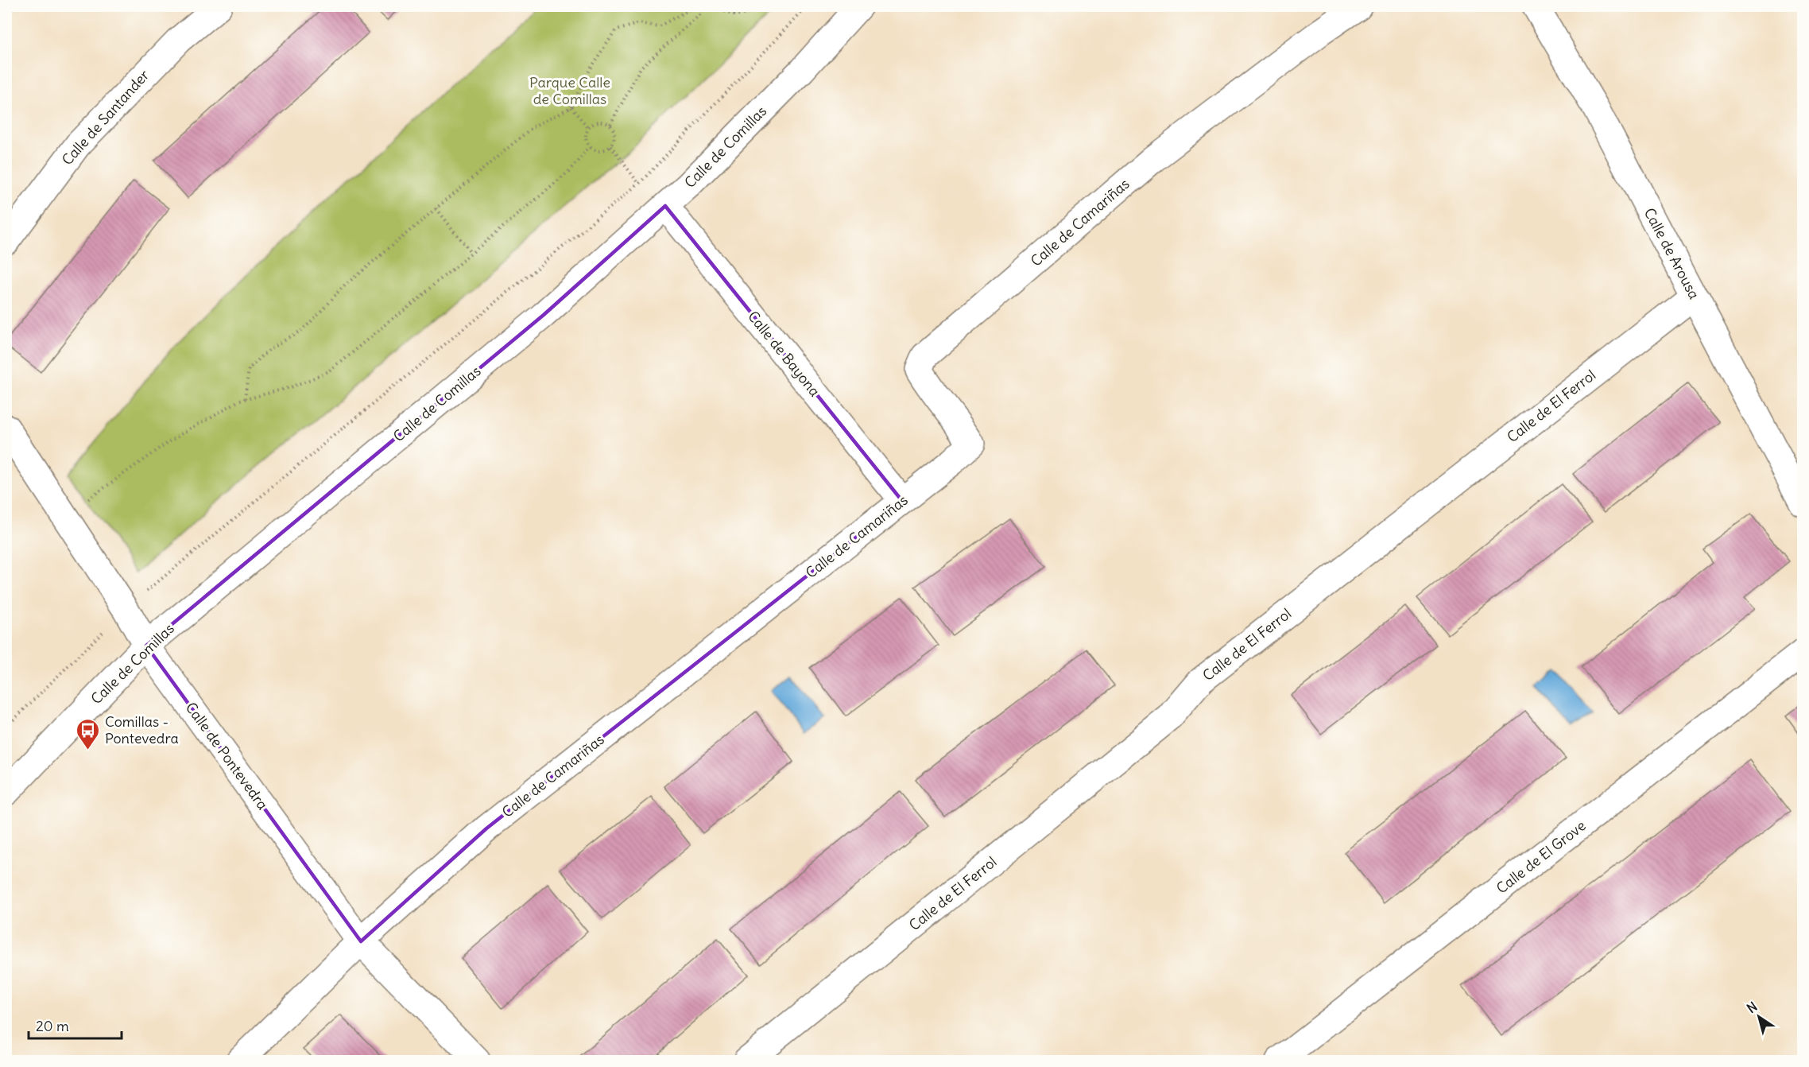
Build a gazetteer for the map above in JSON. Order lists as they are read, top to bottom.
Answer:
{
  "streets": {
    "street": [
      "Calle de Santander",
      "Calle de Comillas",
      "Calle de Camariñas",
      "Calle de Arousa",
      "Calle de Bayona",
      "Calle de El Ferrol",
      "Calle de Pontevedra",
      "Calle de El Grove"
    ]
  },
  "crossings": [
    ["Calle de Comillas", "Calle de Bayona"],
    ["Calle de Comillas", "Calle de Pontevedra"],
    ["Calle de Camariñas", "Calle de Bayona"],
    ["Calle de Camariñas", "Calle de Pontevedra"],
    ["Calle de Arousa", "Calle de El Ferrol"]
  ],
  "parks": ["Parque Calle de Comillas"],
  "places": {
    "bus stop": ["Comillas - Pontevedra"]
  },
  "scale_bar": "20 m",
  "north": "top left"
}
